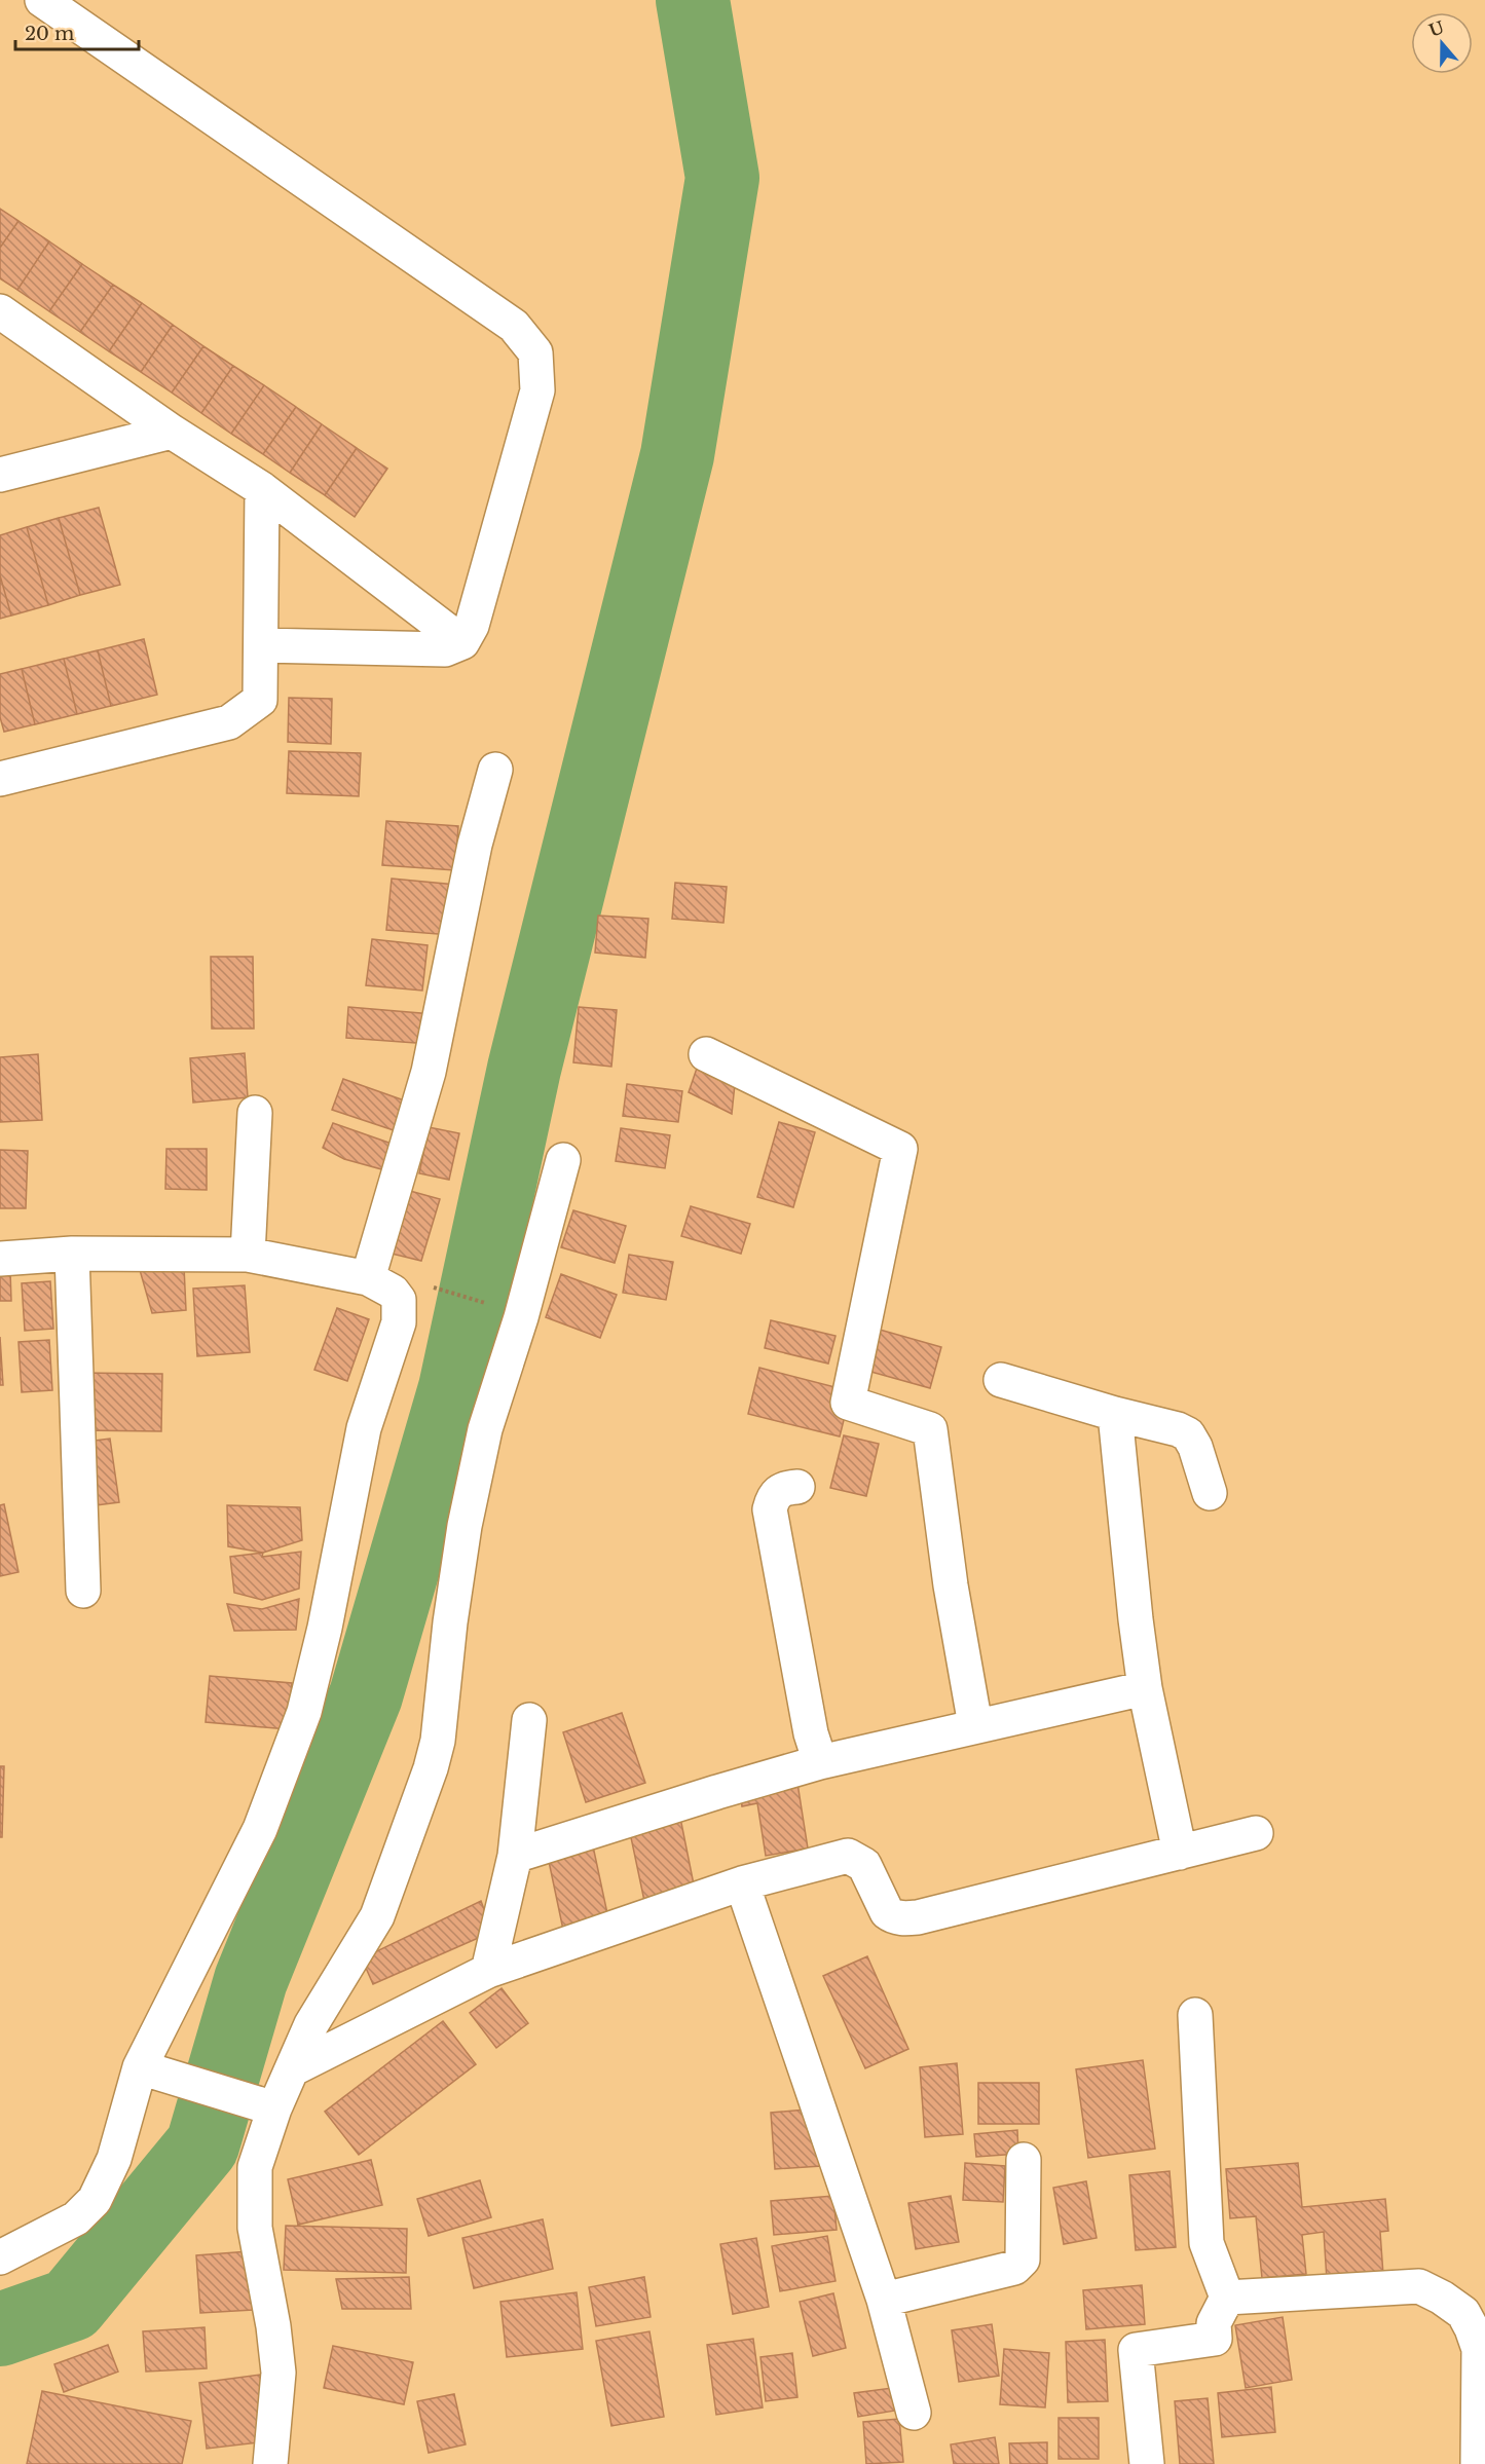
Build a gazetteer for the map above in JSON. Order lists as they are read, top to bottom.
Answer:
{
  "scale_bar": "20 m",
  "north": "top"
}
